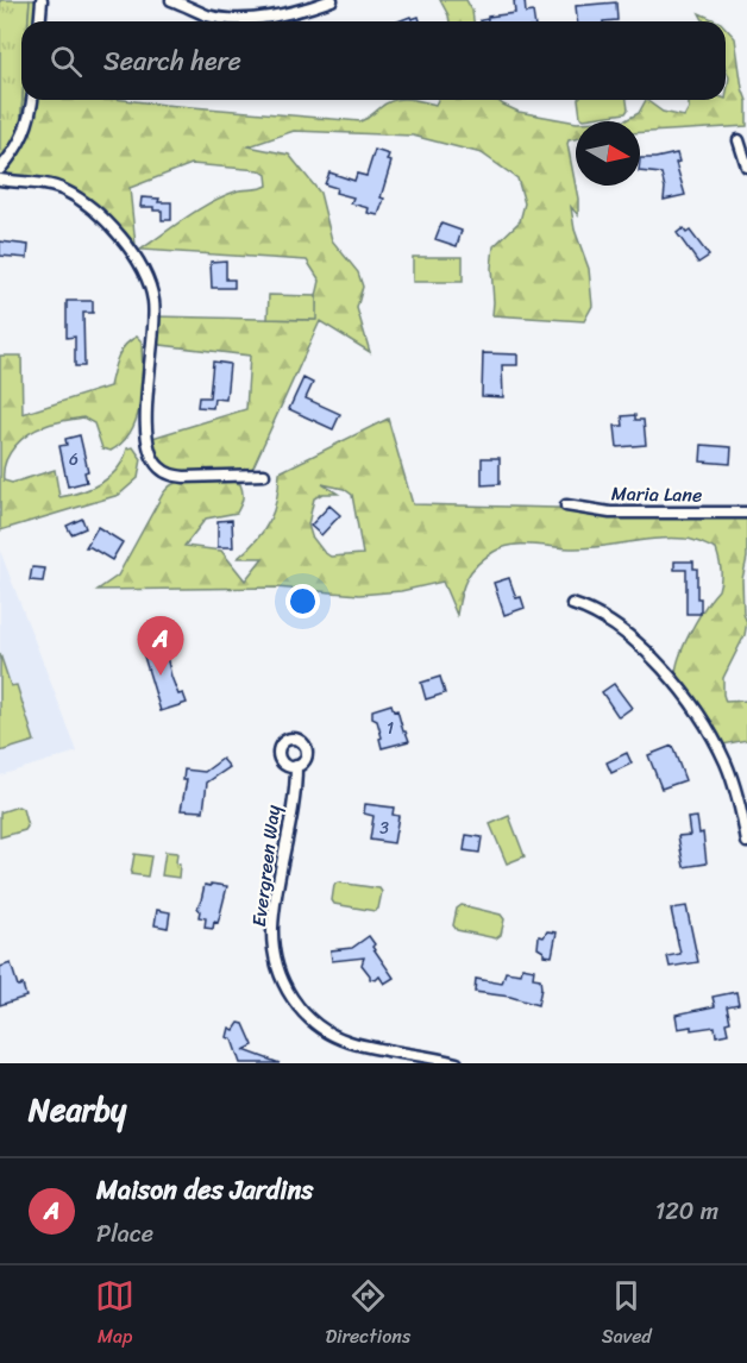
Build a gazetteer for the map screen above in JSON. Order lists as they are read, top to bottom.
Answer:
{
  "streets": {
    "street": ["Maria Lane", "Evergreen Way"]
  },
  "house_numbers": ["6", "1", "3"],
  "north": "right",
  "page": {
    "search": "Search here",
    "pins": "A",
    "heading": "Nearby",
    "list": [
      {
        "mark": "A",
        "name": "Maison des Jardins",
        "note": "Place",
        "value": "120 m"
      }
    ],
    "nav": ["Map", "Directions", "Saved"]
  }
}
